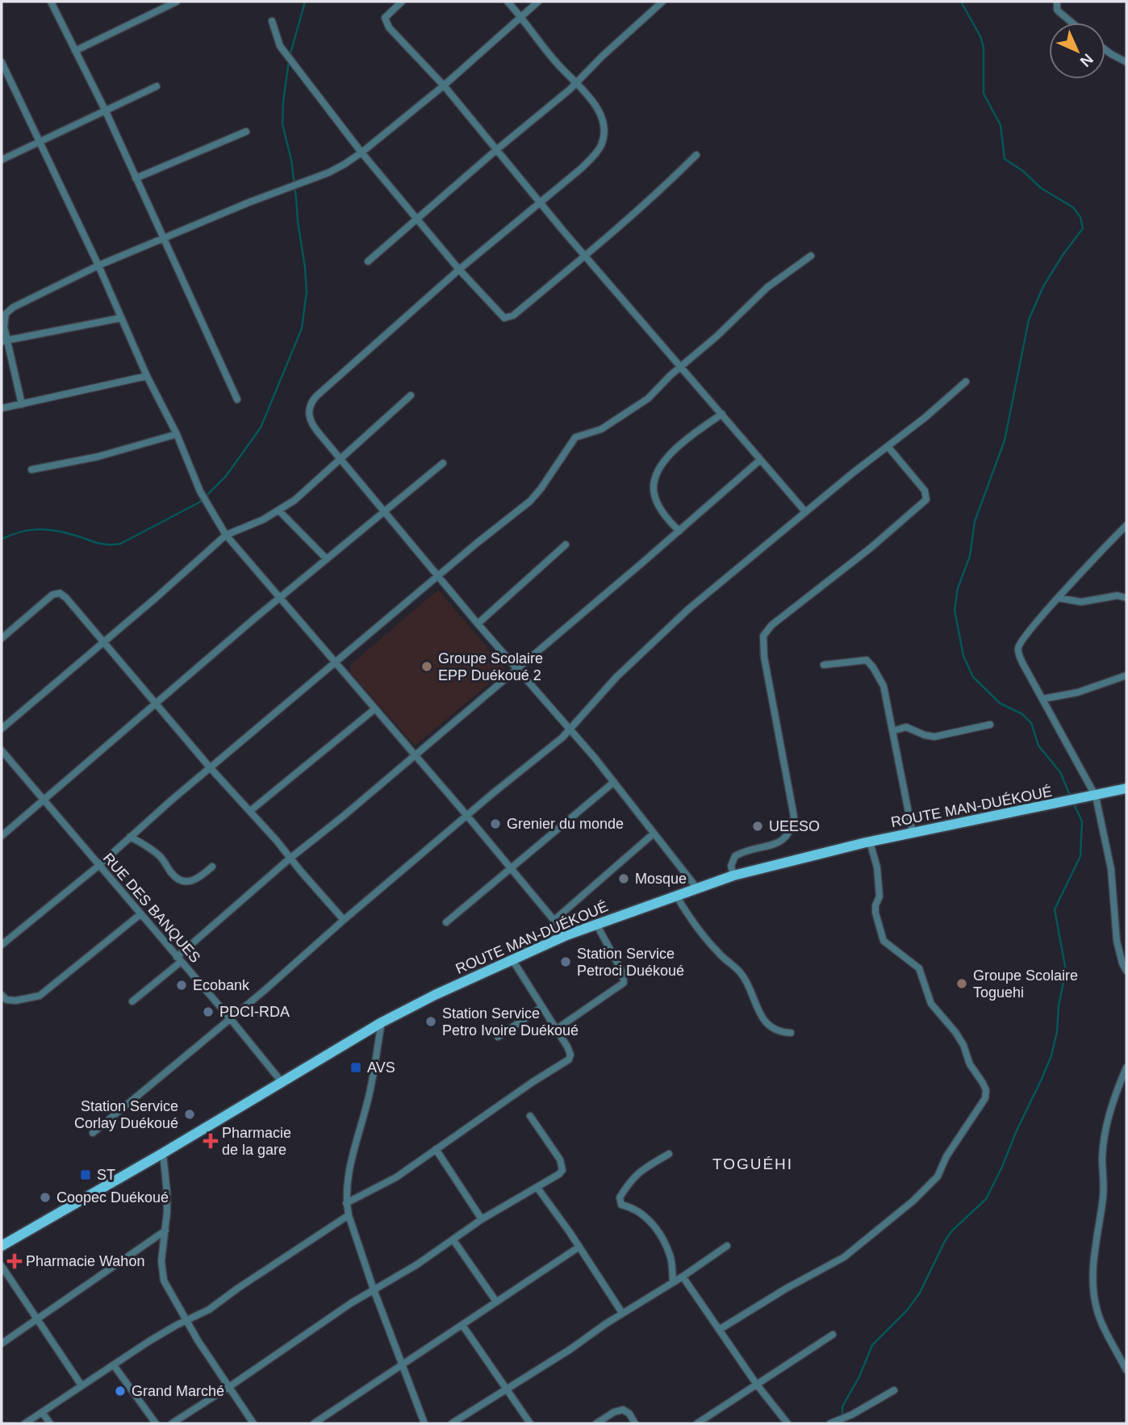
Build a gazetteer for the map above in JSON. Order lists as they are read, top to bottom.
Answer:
{
  "streets": {
    "main road": ["ROUTE MAN-DUÉKOUÉ"],
    "street": ["RUE DES BANQUES"]
  },
  "crossings": [
    ["ROUTE MAN-DUÉKOUÉ", "RUE DES BANQUES"]
  ],
  "districts": ["TOGUÉHI"],
  "places": {
    "other": [
      "Groupe Scolaire EPP Duékoué 2",
      "Grenier du monde",
      "UEESO",
      "Mosque",
      "Station Service Petroci Duékoué",
      "Groupe Scolaire Toguehi",
      "Ecobank",
      "PDCI-RDA",
      "Station Service Petro Ivoire Duékoué",
      "Station Service Corlay Duékoué",
      "Coopec Duékoué",
      "Grand Marché"
    ],
    "transit": ["AVS", "ST"],
    "health": ["Pharmacie de la gare", "Pharmacie Wahon"]
  },
  "north": "bottom right"
}
